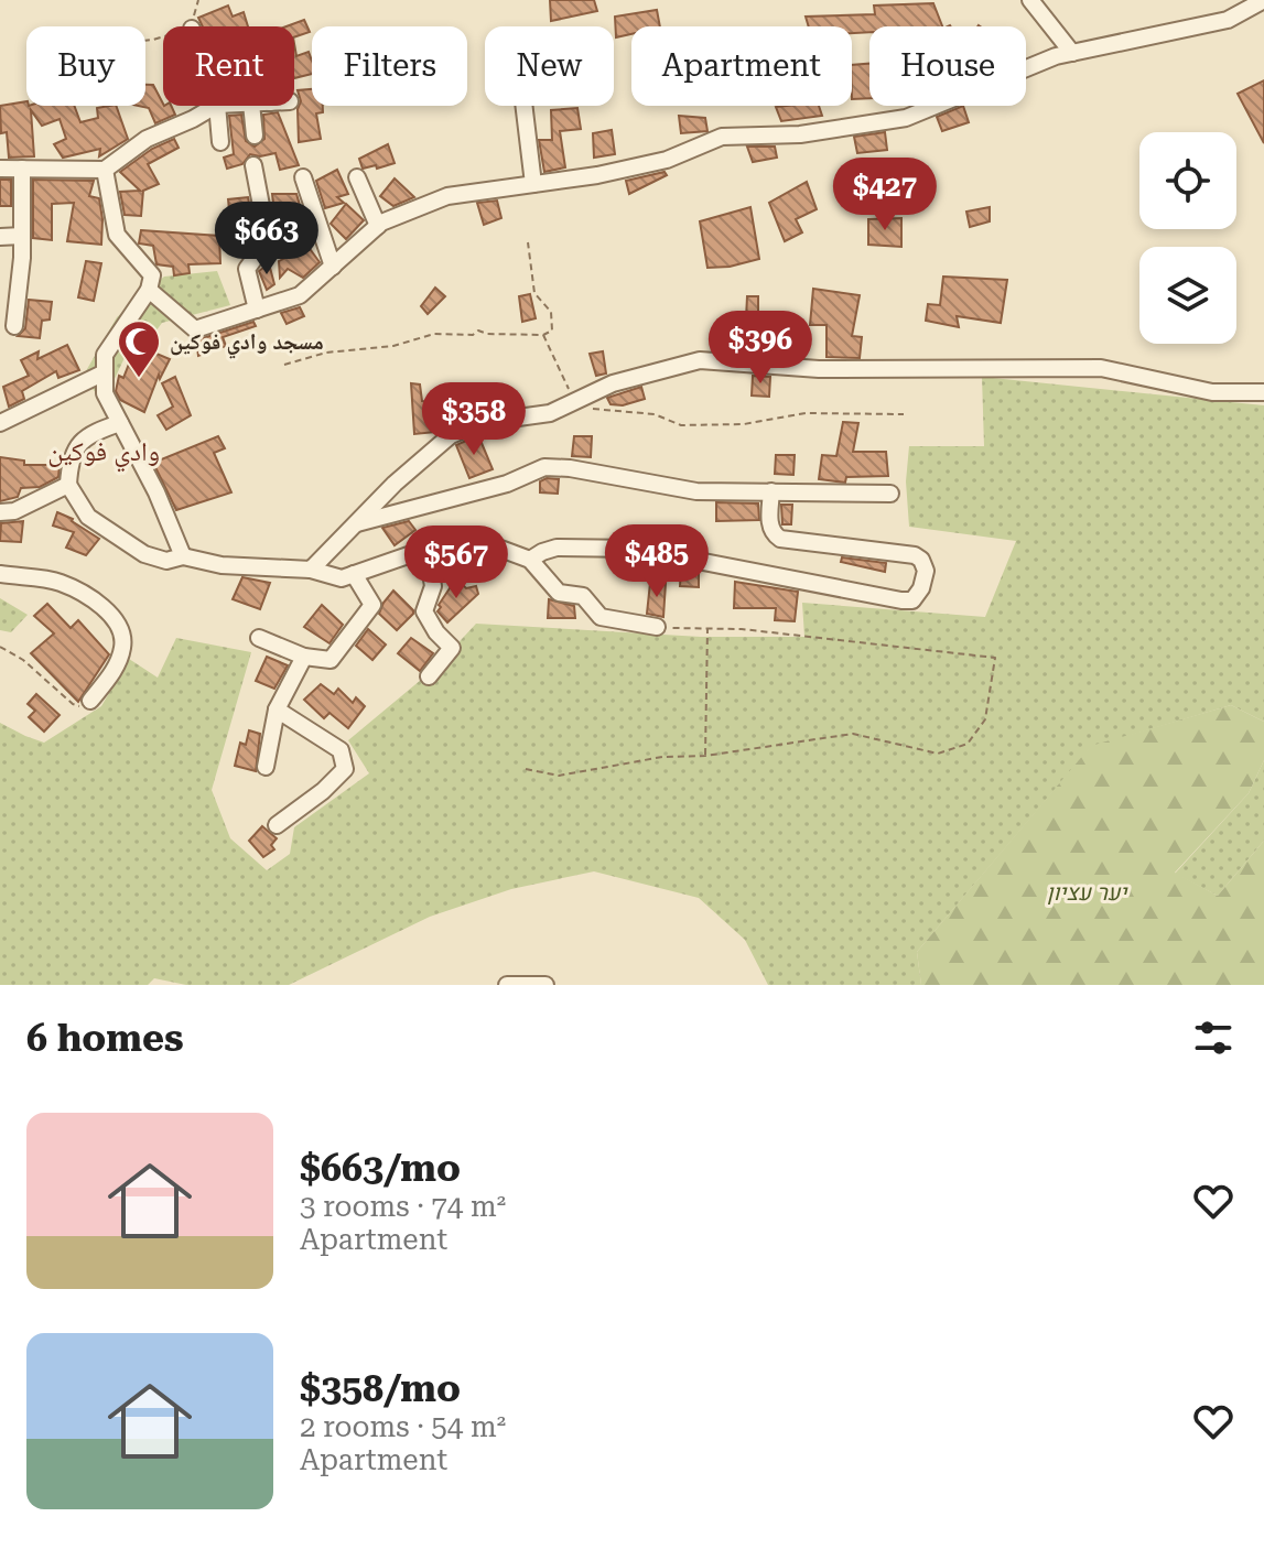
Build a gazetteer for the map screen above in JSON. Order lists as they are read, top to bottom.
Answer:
{
  "districts": ["وادي فوكين"],
  "parks": ["יער עציון"],
  "places": {
    "mosque": ["مسجد وادي فوكين"]
  },
  "page": {
    "chip": [
      "Buy",
      "Rent",
      "Filters",
      "New",
      "Apartment",
      "House"
    ],
    "price": [
      "$427",
      "$663",
      "$396",
      "$358",
      "$485",
      "$567"
    ],
    "heading": "6 homes",
    "list": [
      {
        "name": "$663/mo",
        "note": "3 rooms · 74 m² · Apartment"
      },
      {
        "name": "$358/mo",
        "note": "2 rooms · 54 m² · Apartment"
      }
    ]
  }
}
